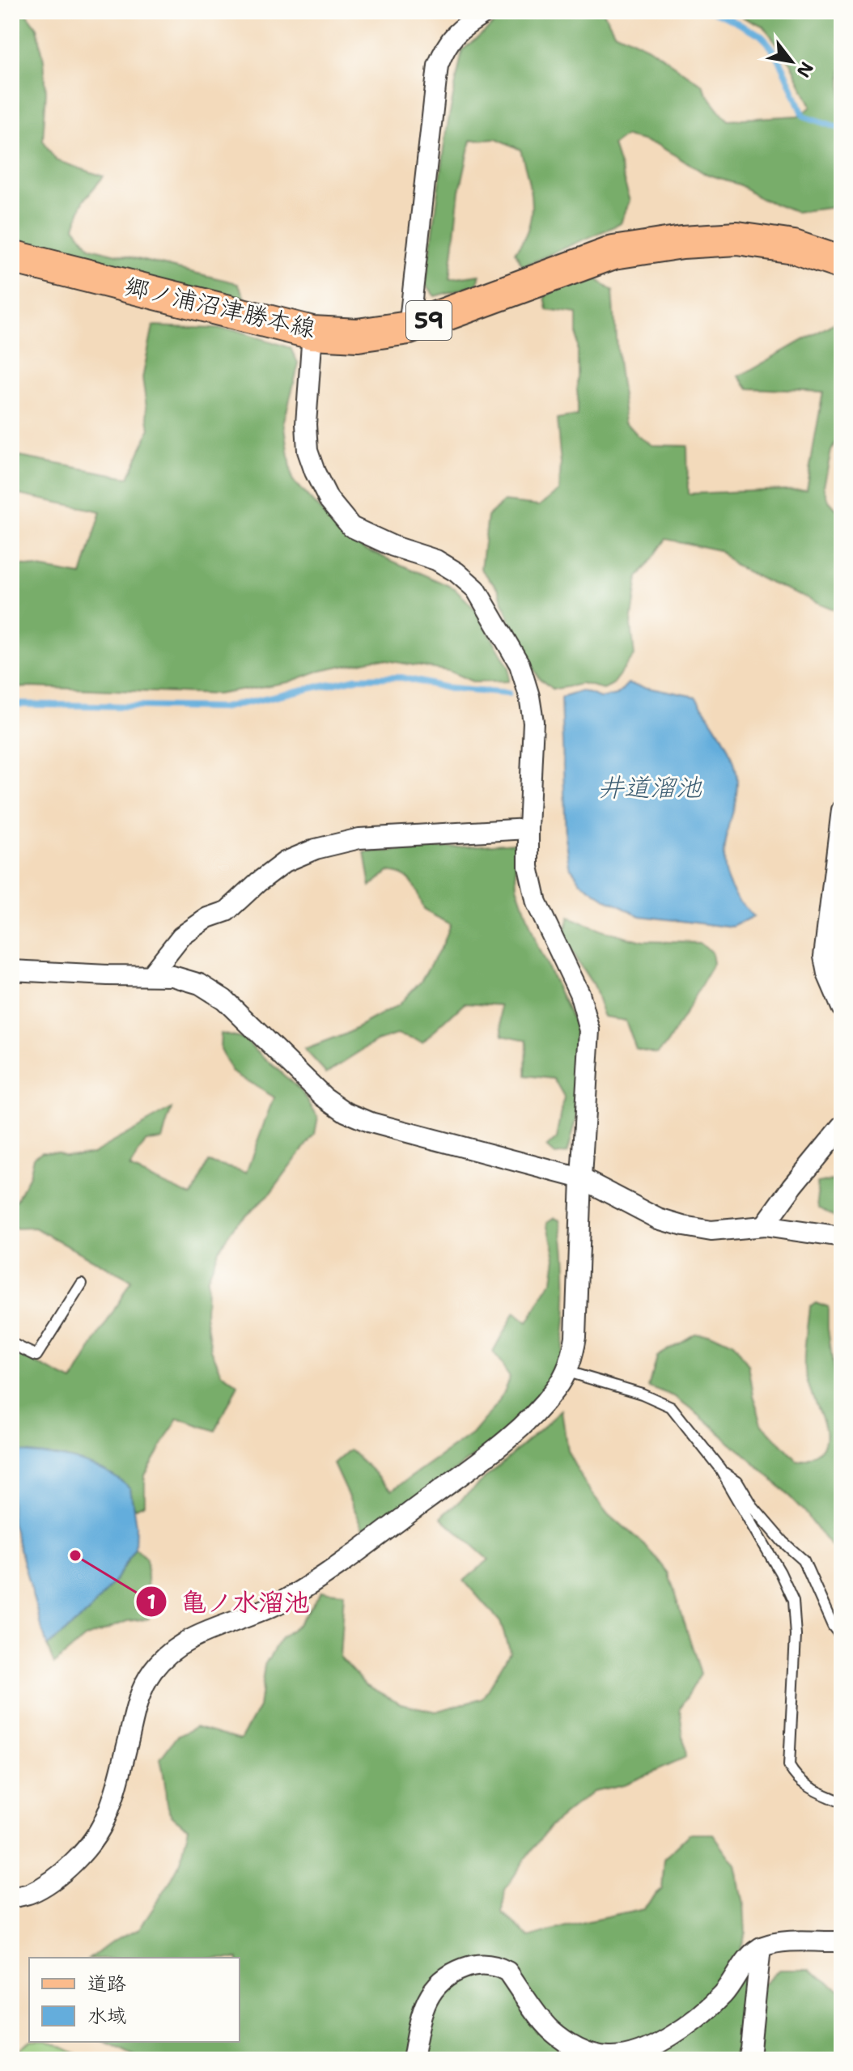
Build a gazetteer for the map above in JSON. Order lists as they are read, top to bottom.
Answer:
{
  "streets": {
    "main road": ["郷ノ浦沼津勝本線", "59"]
  },
  "water": ["井道溜池"],
  "places": ["亀ノ水溜池"],
  "legend": ["道路", "水域"],
  "north": "bottom right"
}
